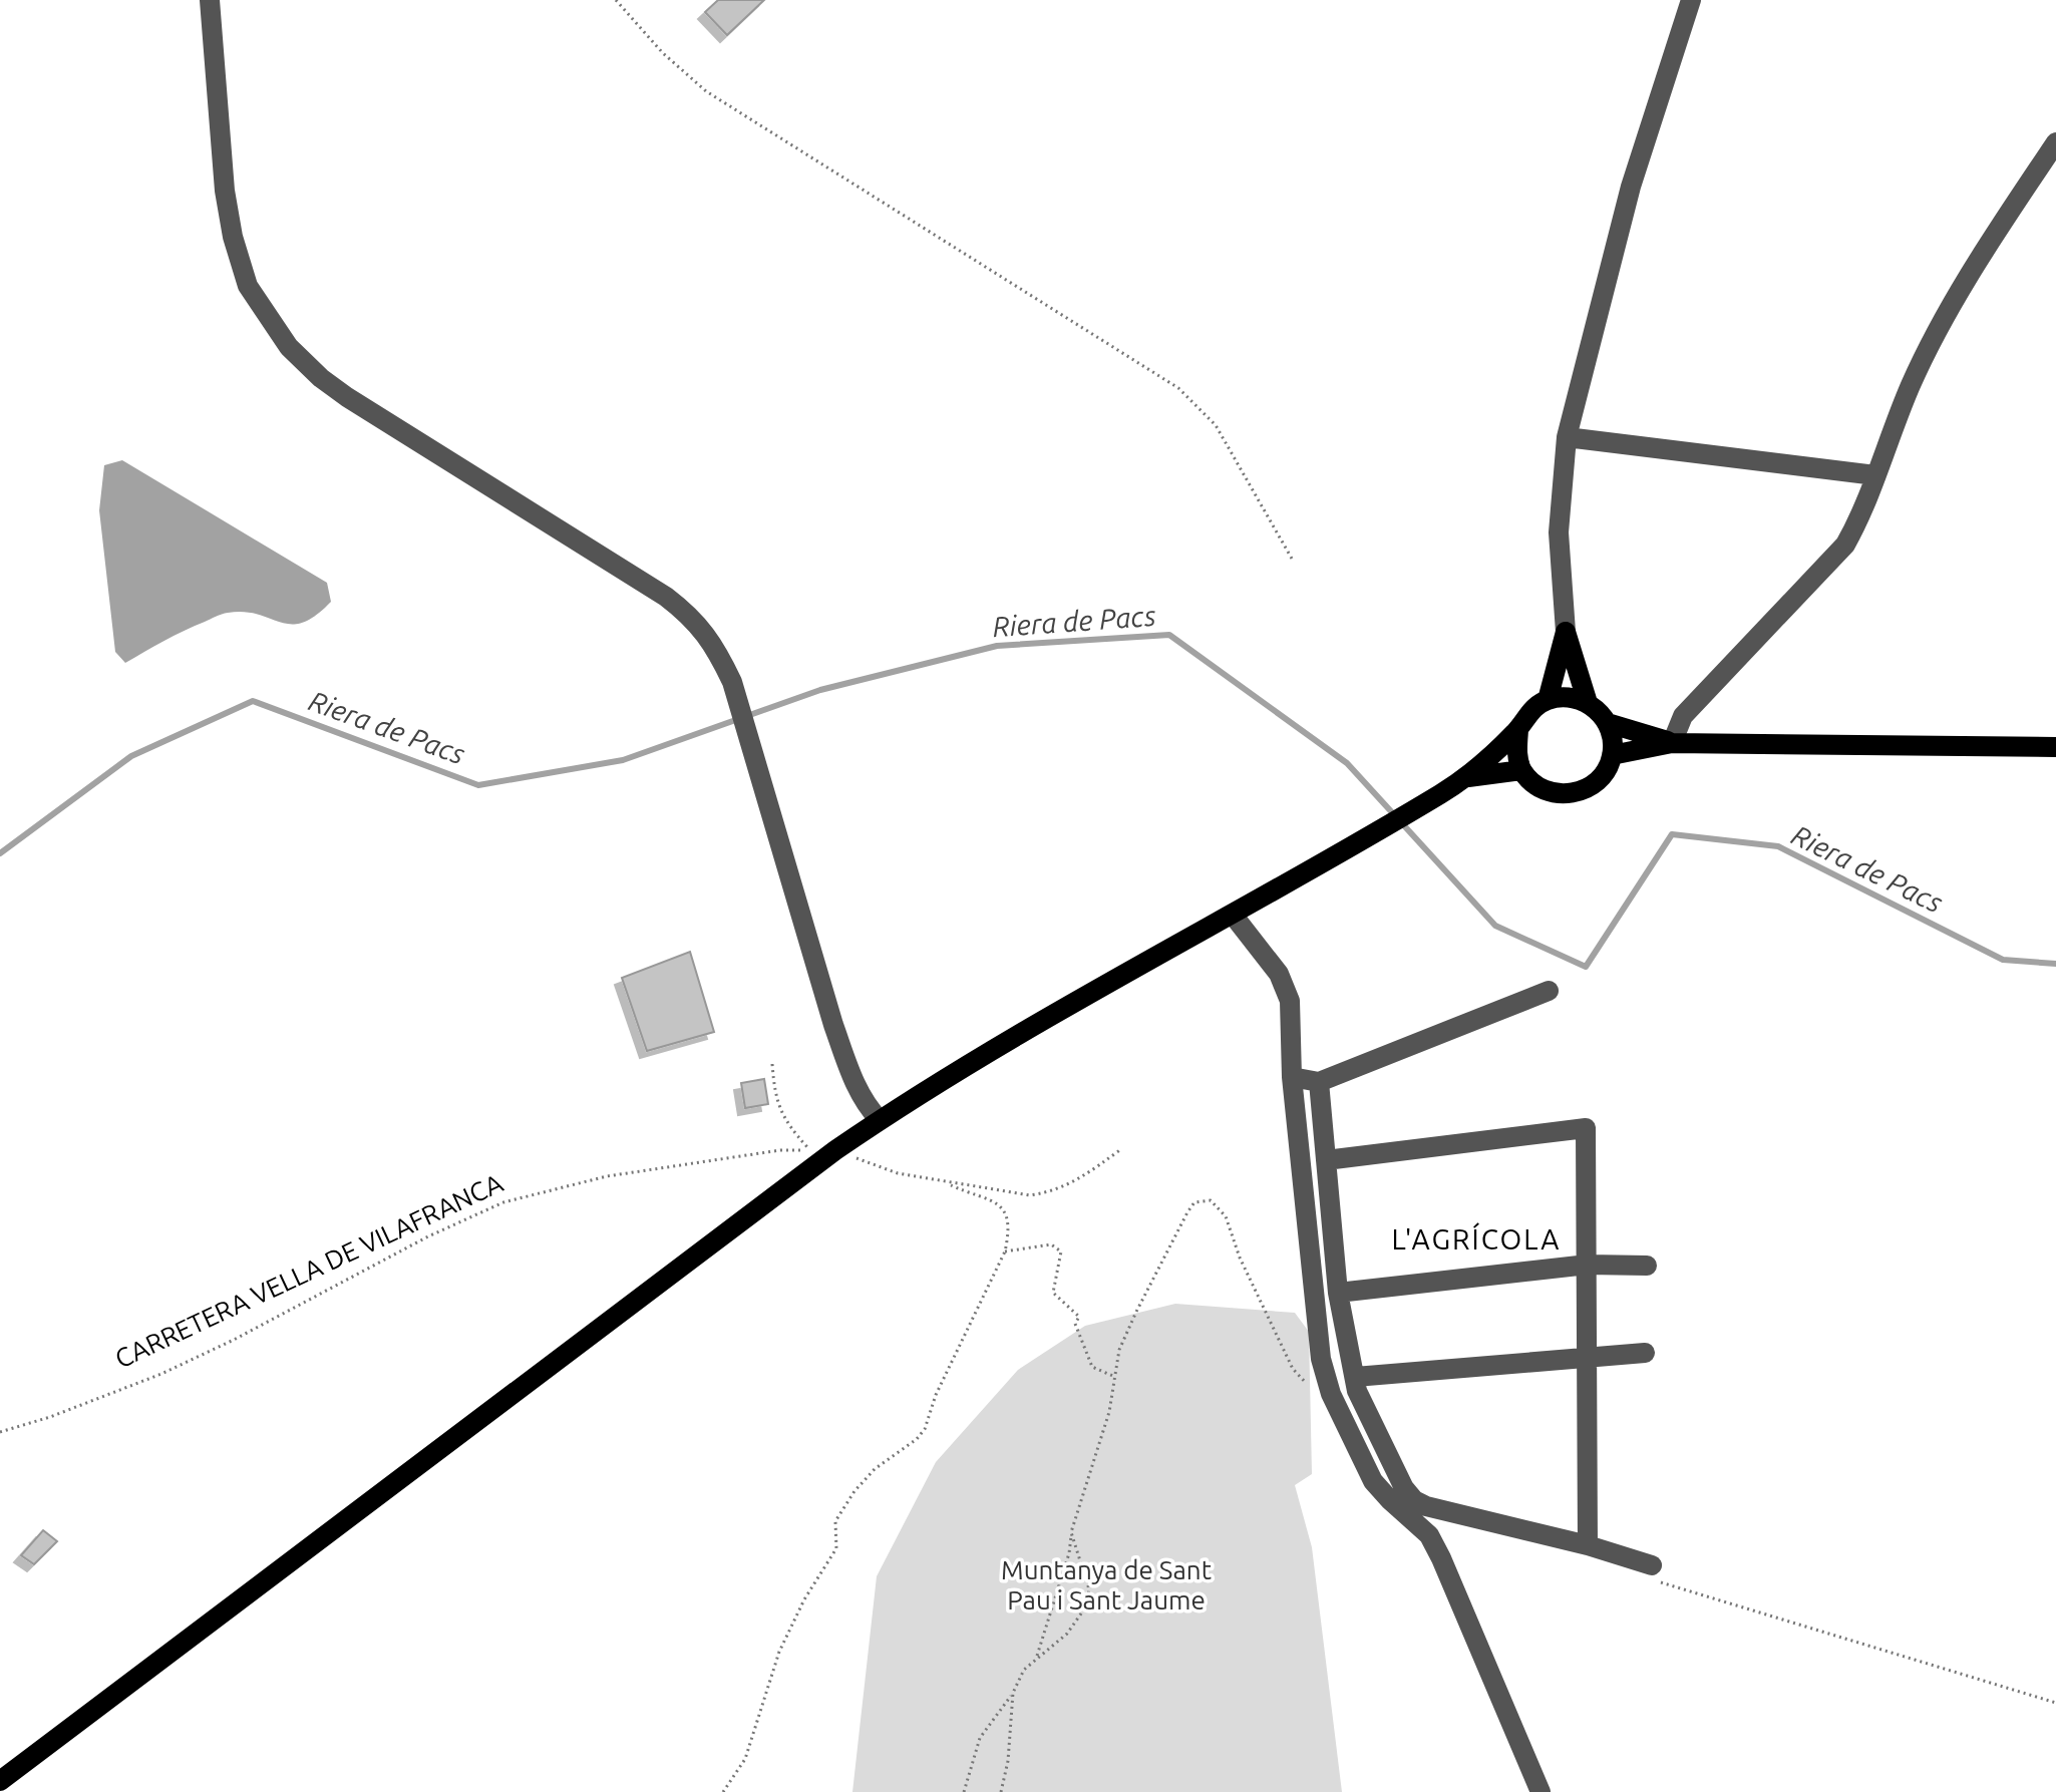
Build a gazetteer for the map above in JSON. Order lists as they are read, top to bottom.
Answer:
{
  "streets": {
    "path": ["CARRETERA VELLA DE VILAFRANCA"]
  },
  "districts": ["L'AGRÍCOLA"],
  "water": ["Riera de Pacs"],
  "parks": ["Muntanya de Sant Pau i Sant Jaume"]
}
